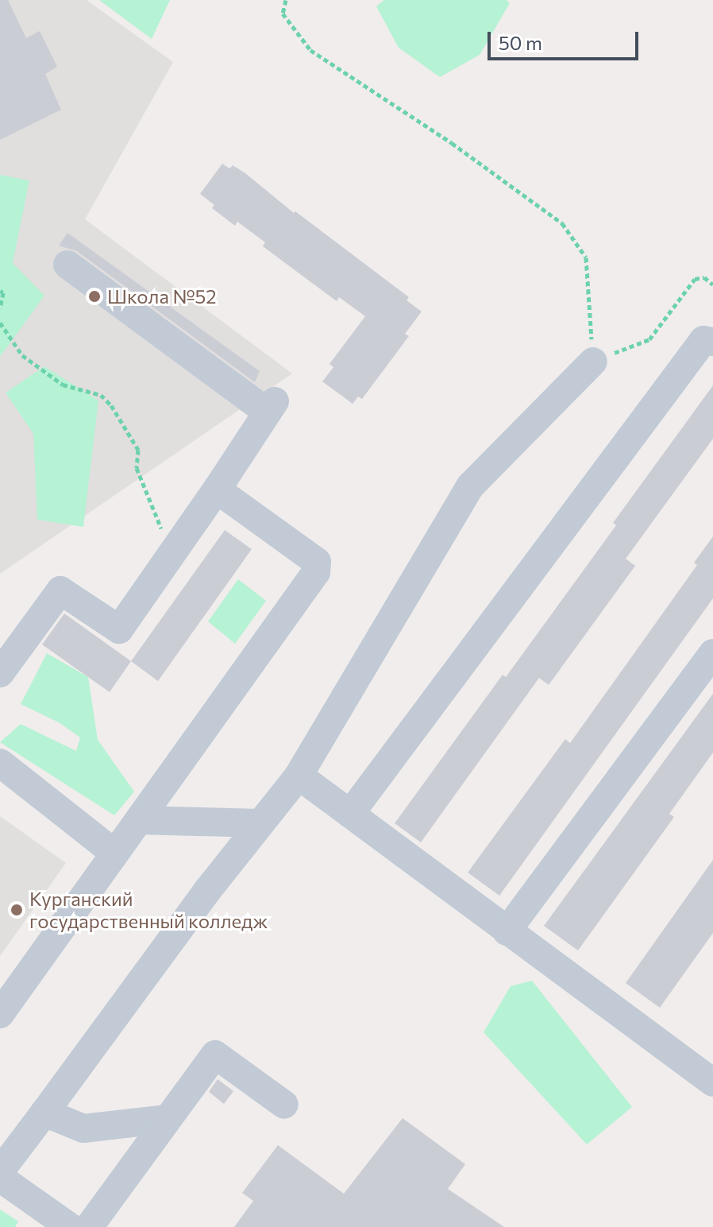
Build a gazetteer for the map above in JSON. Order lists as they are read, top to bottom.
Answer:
{
  "places": ["Школа №52", "Курганский государственный колледж"],
  "scale_bar": "50 m"
}
